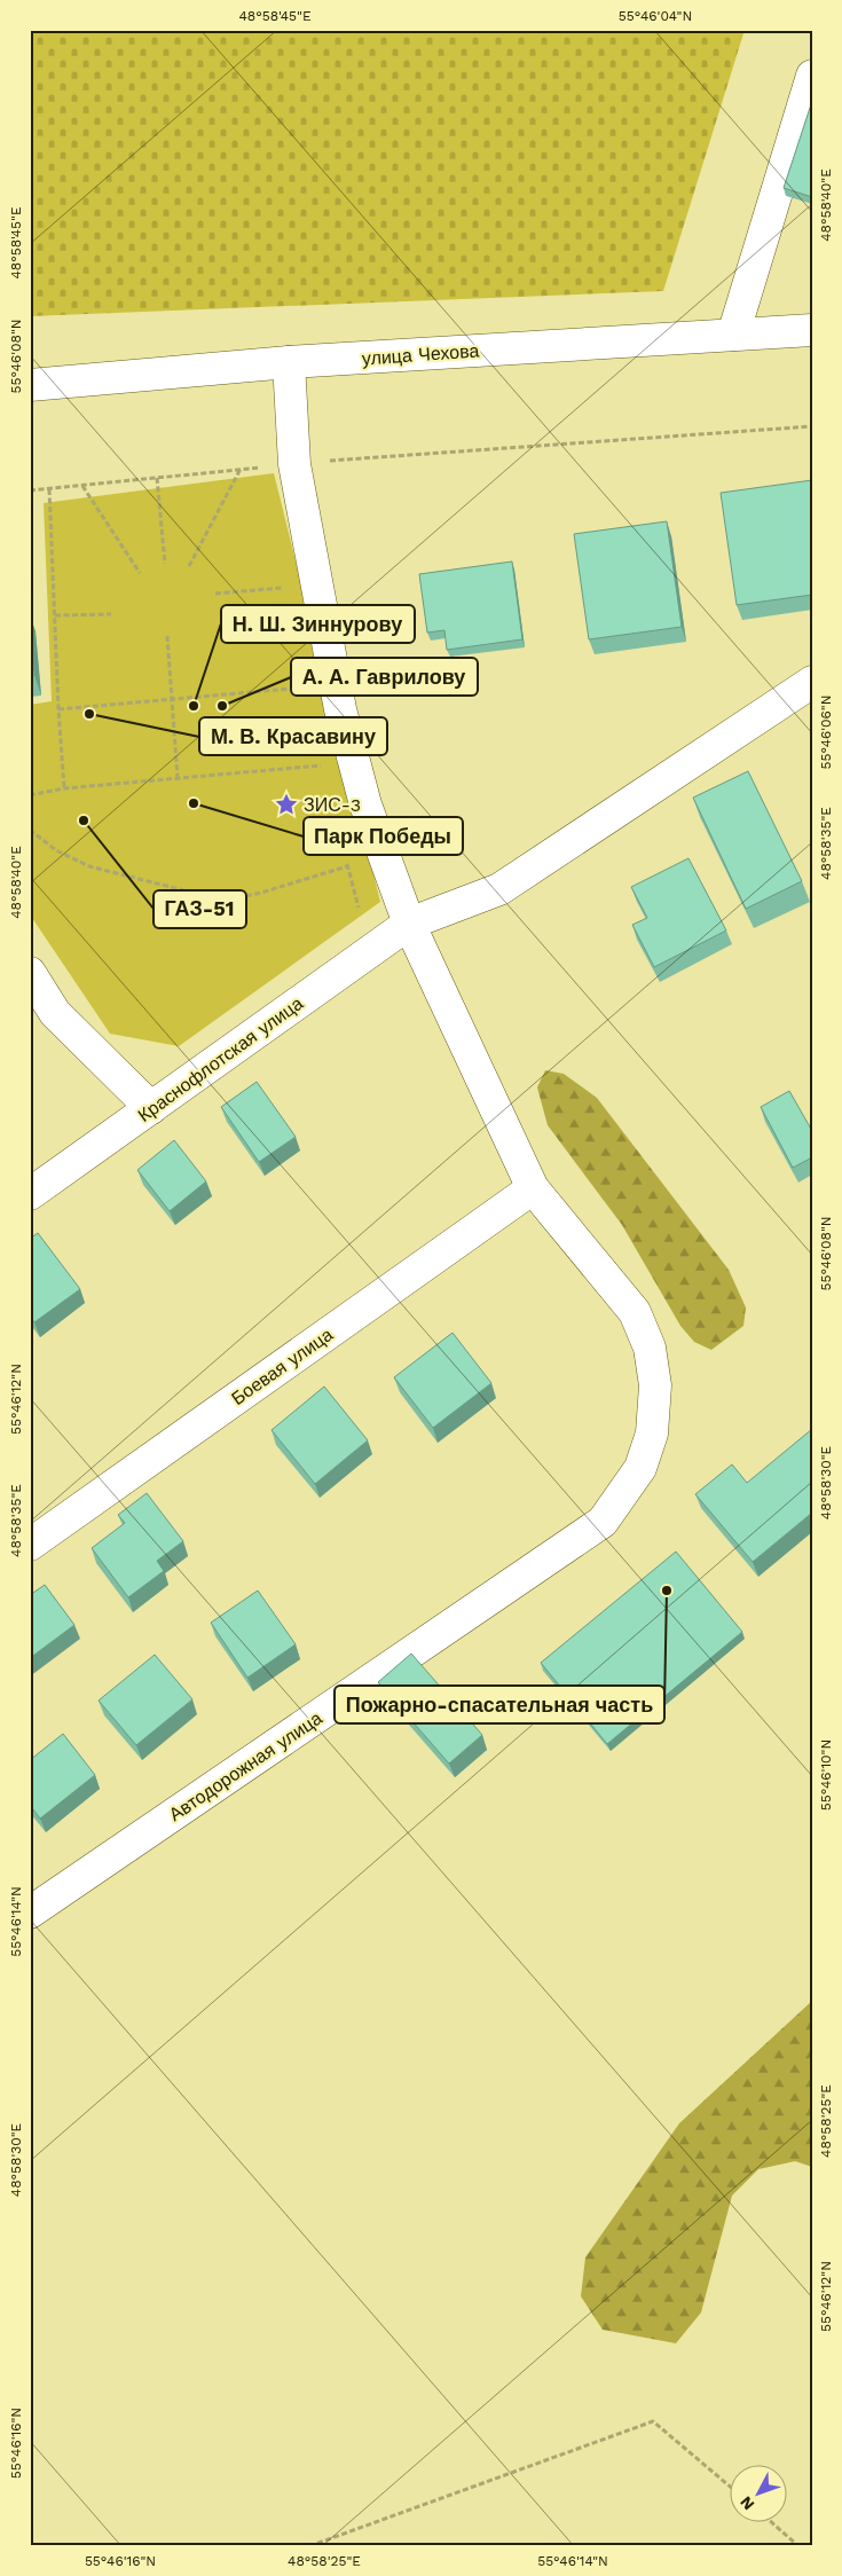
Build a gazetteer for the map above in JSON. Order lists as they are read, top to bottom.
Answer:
{
  "streets": {
    "street": [
      "улица Чехова",
      "Краснофлотская улица",
      "Боевая улица",
      "Автодорожная улица"
    ]
  },
  "crossings": [
    ["Боевая улица", "Автодорожная улица"]
  ],
  "places": {
    "other": [
      "Н. Ш. Зиннурову",
      "А. А. Гаврилову",
      "М. В. Красавину",
      "Парк Победы",
      "ГАЗ-51",
      "Пожарно-спасательная часть"
    ],
    "place": ["ЗИС-3"]
  },
  "north": "bottom left",
  "coordinates": [
    "48°58'45\"E",
    "55°46'04\"N",
    "48°58'40\"E",
    "55°46'08\"N",
    "55°46'06\"N",
    "48°58'35\"E",
    "55°46'12\"N",
    "48°58'30\"E",
    "55°46'10\"N",
    "55°46'14\"N",
    "48°58'25\"E",
    "55°46'16\"N"
  ]
}
